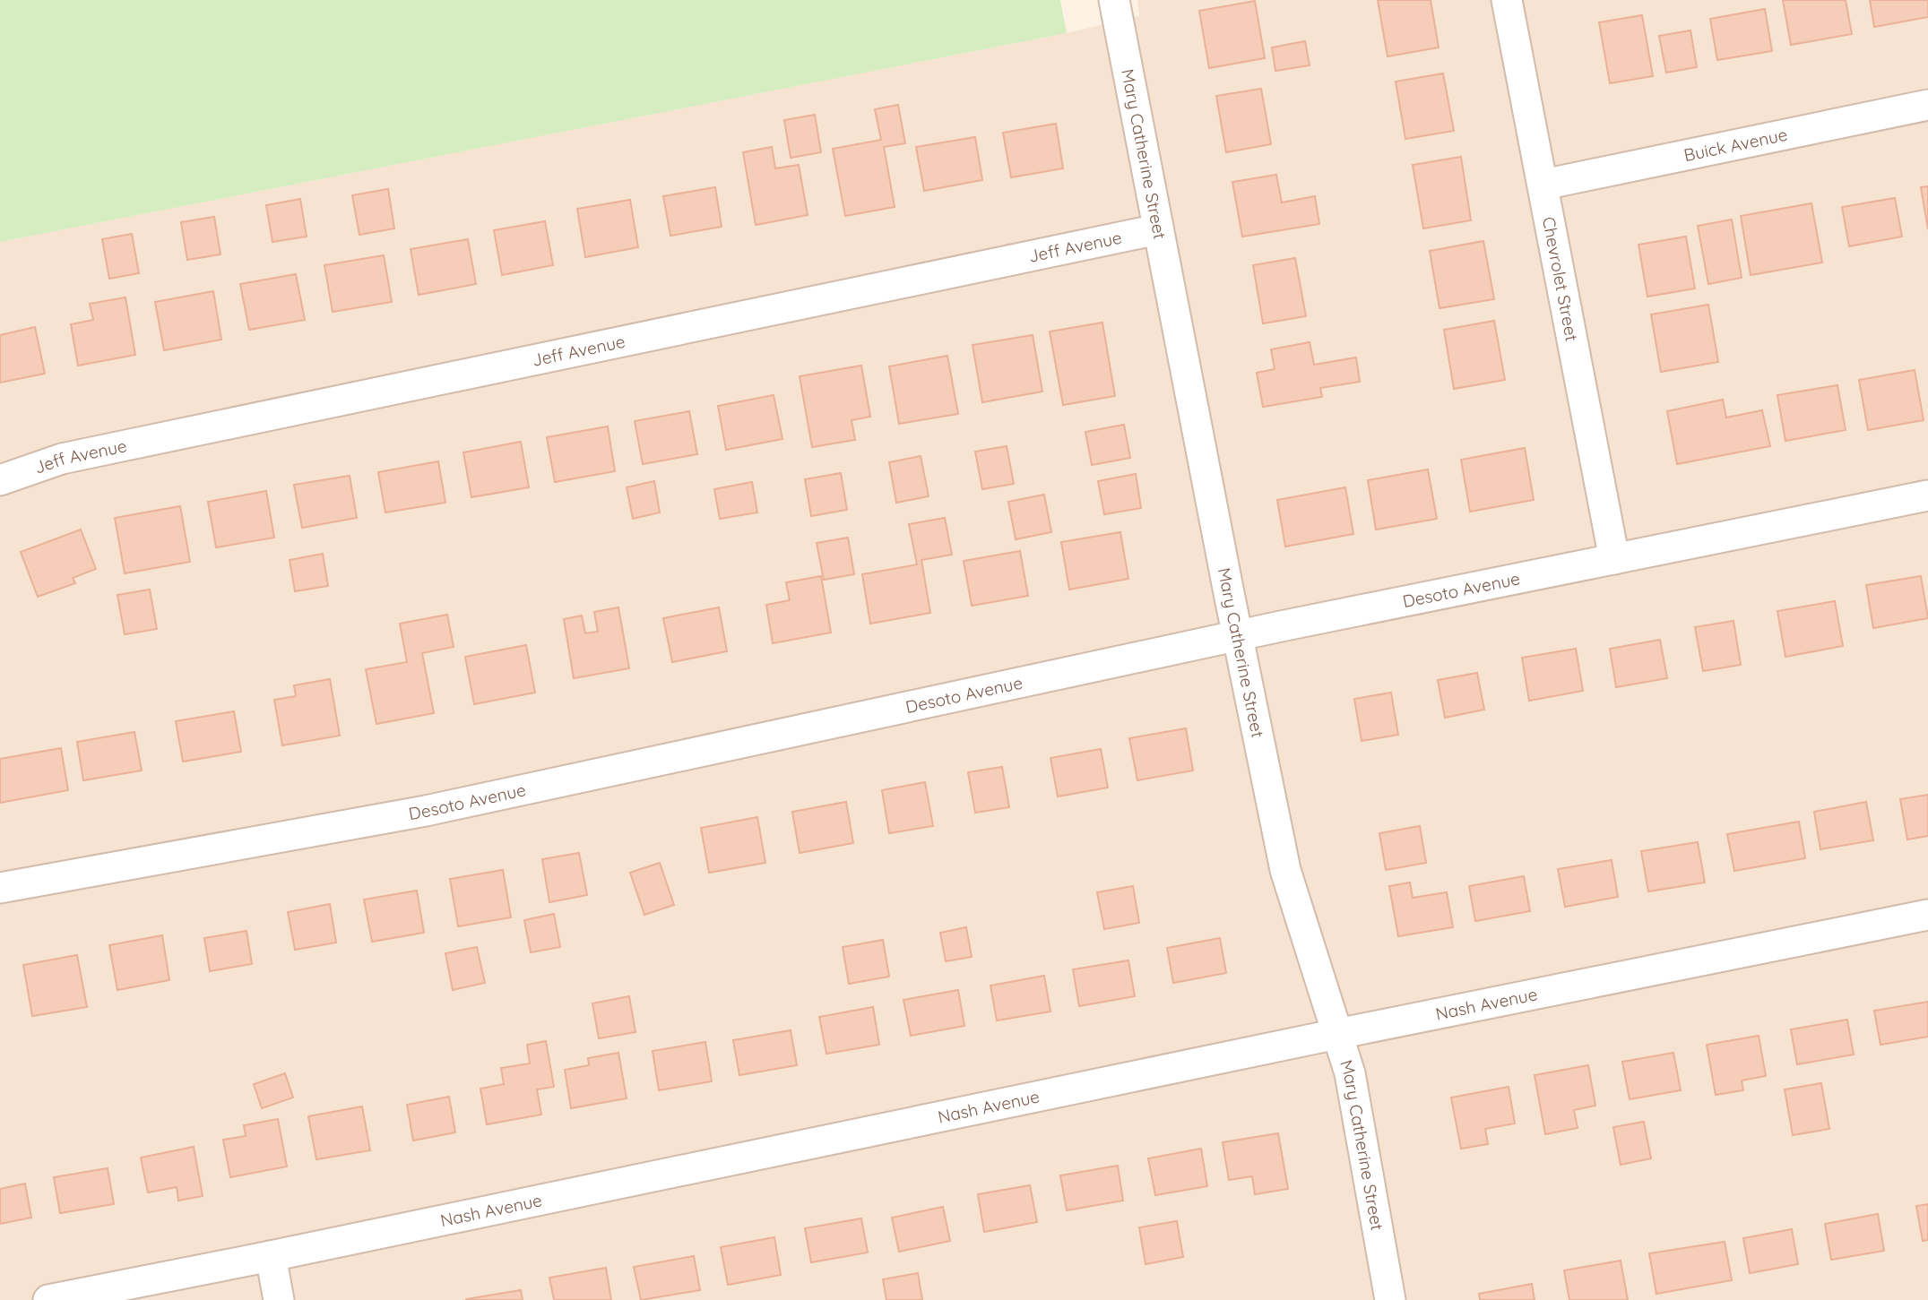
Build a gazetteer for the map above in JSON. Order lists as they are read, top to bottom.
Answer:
{
  "streets": {
    "street": [
      "Buick Avenue",
      "Mary Catherine Street",
      "Jeff Avenue",
      "Chevrolet Street",
      "Desoto Avenue",
      "Nash Avenue"
    ]
  },
  "crossings": [
    ["Buick Avenue", "Chevrolet Street"],
    ["Mary Catherine Street", "Jeff Avenue"],
    ["Mary Catherine Street", "Desoto Avenue"],
    ["Mary Catherine Street", "Nash Avenue"],
    ["Chevrolet Street", "Desoto Avenue"]
  ]
}
